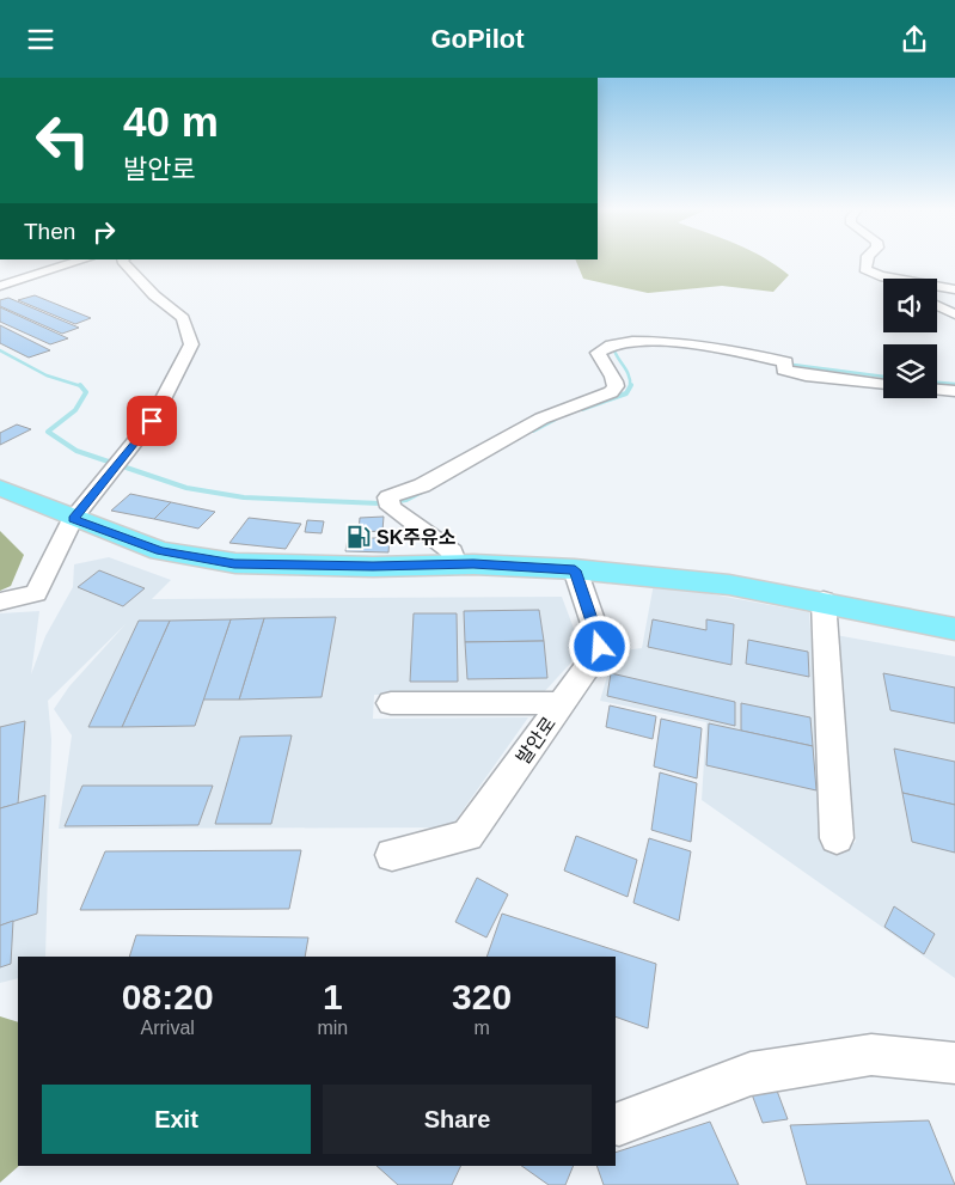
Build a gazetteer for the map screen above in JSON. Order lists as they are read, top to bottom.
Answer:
{
  "streets": {
    "street": ["발안로"]
  },
  "places": {
    "fuel station": ["SK주유소"]
  },
  "page": {
    "header": "GoPilot",
    "turn": ["40 m", "발안로"],
    "then": "Then",
    "eta": [
      "08:20",
      "Arrival",
      "1",
      "min",
      "320",
      "m"
    ],
    "buttons": ["Exit", "Share"]
  }
}
